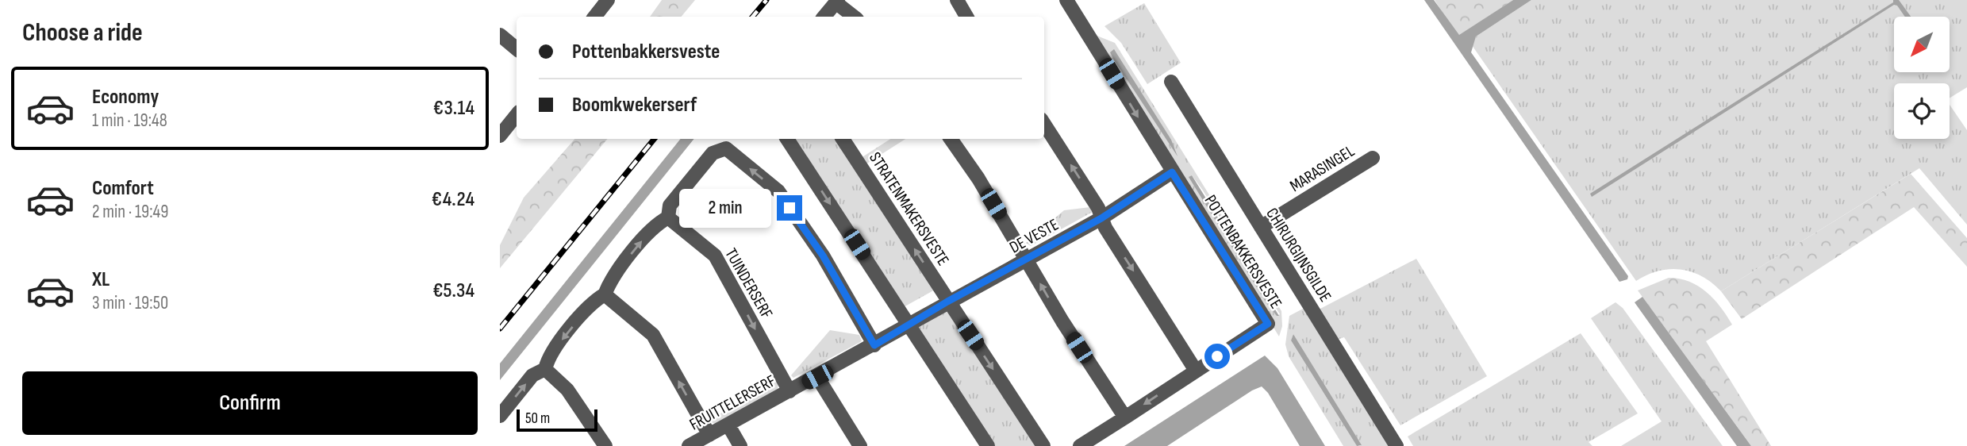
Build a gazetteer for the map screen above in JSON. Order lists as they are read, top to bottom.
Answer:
{
  "streets": {
    "street": [
      "MARASINGEL",
      "STRATENMAKERSVESTE",
      "DE VESTE",
      "POTTENBAKKERSVESTE",
      "CHIRURGIJNSGILDE",
      "TUINDERSERF",
      "FRUITTELERSERF"
    ]
  },
  "crossings": [
    ["MARASINGEL", "CHIRURGIJNSGILDE"],
    ["STRATENMAKERSVESTE", "DE VESTE"],
    ["DE VESTE", "POTTENBAKKERSVESTE"],
    ["DE VESTE", "FRUITTELERSERF"],
    ["TUINDERSERF", "FRUITTELERSERF"]
  ],
  "scale_bar": "50 m",
  "north": "bottom left",
  "page": {
    "heading": "Choose a ride",
    "banner": ["Pottenbakkersveste", "Boomkwekerserf"],
    "list": [
      {
        "name": "Economy",
        "note": "1 min · 19:48",
        "value": "€3.14"
      },
      {
        "name": "Comfort",
        "note": "2 min · 19:49",
        "value": "€4.24"
      },
      {
        "name": "XL",
        "note": "3 min · 19:50",
        "value": "€5.34"
      }
    ],
    "bubble": "2 min",
    "buttons": "Confirm",
    "scale": "50 m"
  }
}
